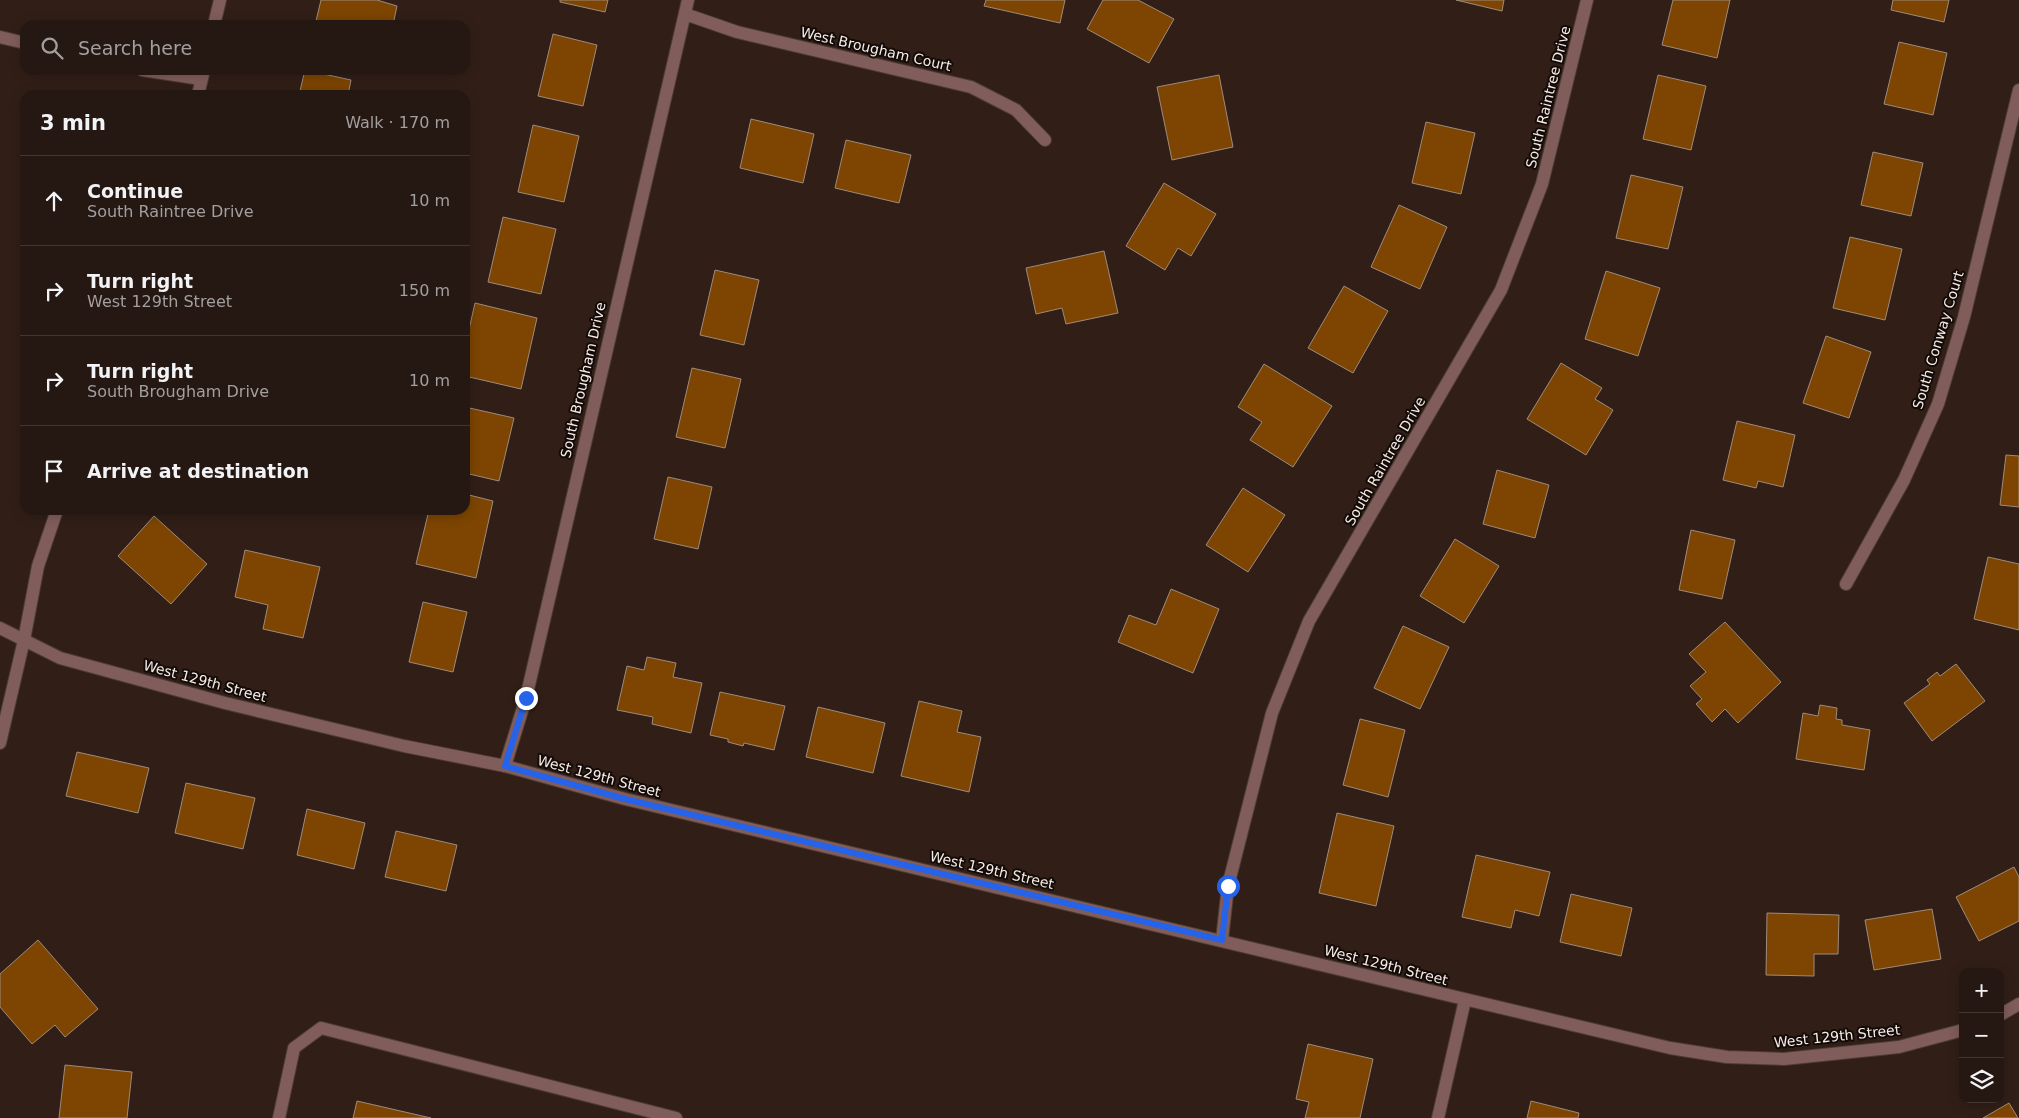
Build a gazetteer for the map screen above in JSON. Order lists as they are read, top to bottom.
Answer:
{
  "streets": {
    "street": [
      "West Brougham Court",
      "South Raintree Drive",
      "South Conway Court",
      "South Brougham Drive",
      "West 129th Street"
    ]
  },
  "crossings": [
    ["West Brougham Court", "South Brougham Drive"],
    ["South Raintree Drive", "West 129th Street"],
    ["South Brougham Drive", "West 129th Street"]
  ],
  "page": {
    "search": "Search here",
    "heading": ["3 min", "Walk · 170 m"],
    "list": [
      ["Continue", "South Raintree Drive", "10 m"],
      ["Turn right", "West 129th Street", "150 m"],
      ["Turn right", "South Brougham Drive", "10 m"],
      "Arrive at destination"
    ],
    "map_buttons": ["+", "−"]
  }
}
